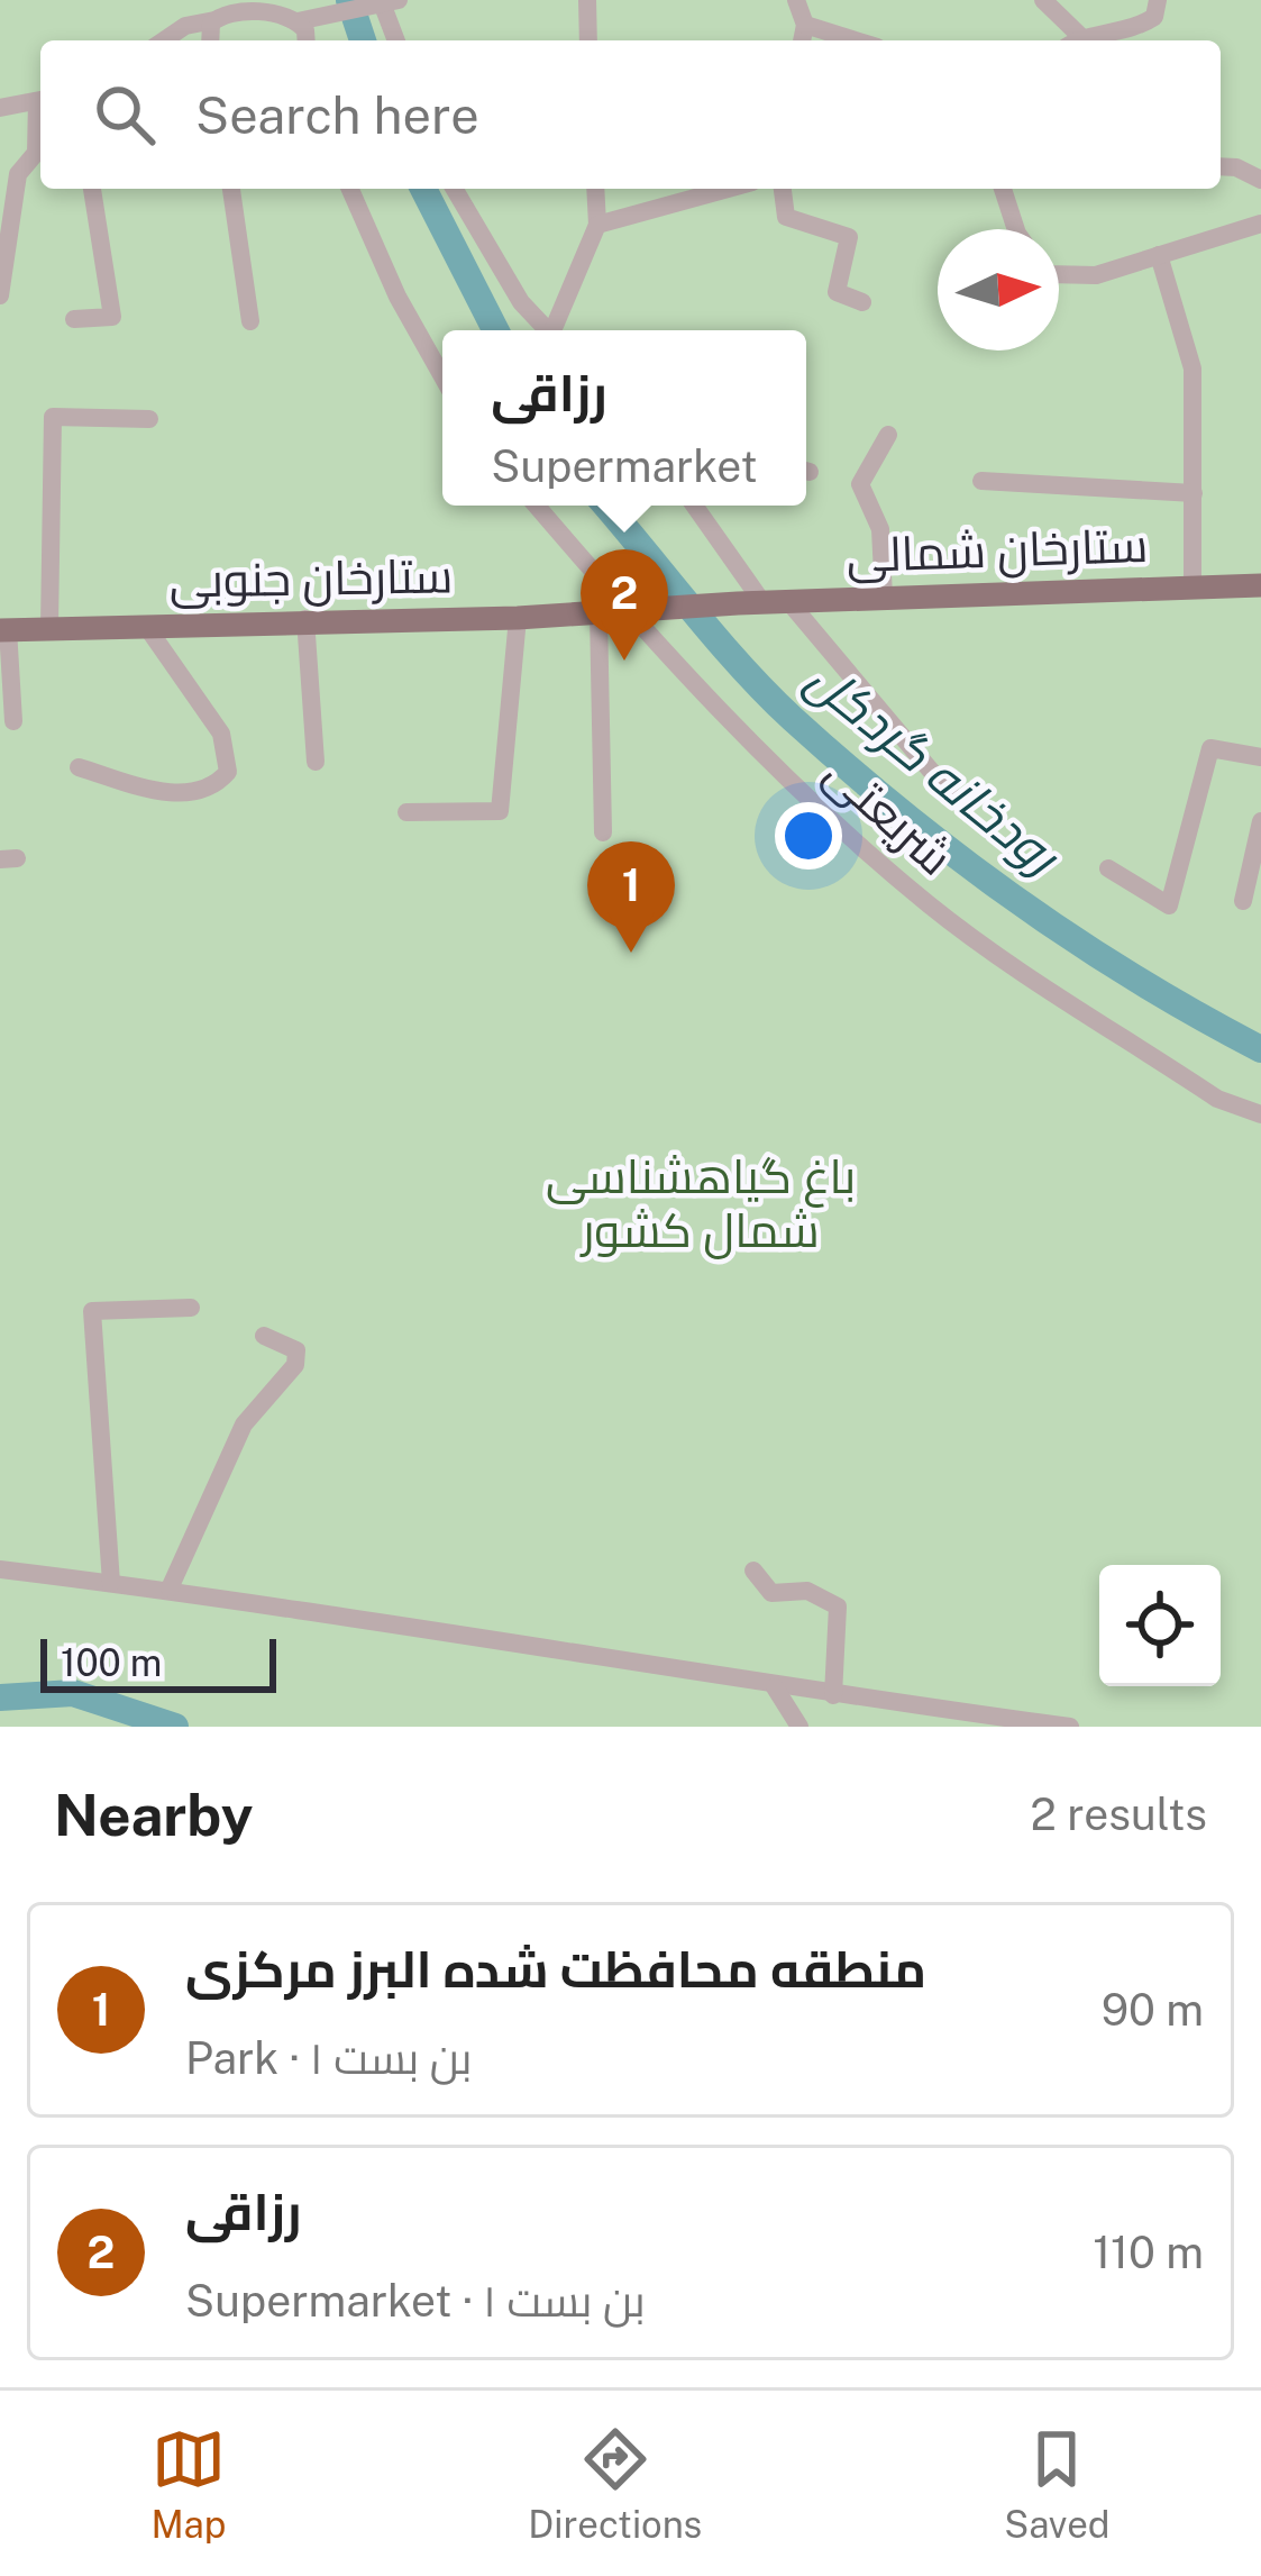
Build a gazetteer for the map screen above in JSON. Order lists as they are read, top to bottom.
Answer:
{
  "streets": {
    "main road": ["ستارخان شمالی", "ستارخان جنوبی"],
    "street": ["شریعتی"]
  },
  "crossings": [
    ["ستارخان شمالی", "ستارخان جنوبی"],
    ["ستارخان جنوبی", "شریعتی"]
  ],
  "water": ["رودخانه گردکل"],
  "parks": ["باغ گیاهشناسی شمال کشور"],
  "scale_bar": "100 m",
  "north": "right",
  "page": {
    "search": "Search here",
    "popup": ["رزاقی", "Supermarket"],
    "pins": ["2", "1"],
    "scale": "100 m",
    "heading": ["Nearby", "2 results"],
    "list": [
      {
        "mark": "1",
        "name": "منطقه محافظت شده البرز مرکزی",
        "note": "Park · بن بست ۱",
        "value": "90 m"
      },
      {
        "mark": "2",
        "name": "رزاقی",
        "note": "Supermarket · بن بست ۱",
        "value": "110 m"
      }
    ],
    "nav": ["Map", "Directions", "Saved"]
  }
}
